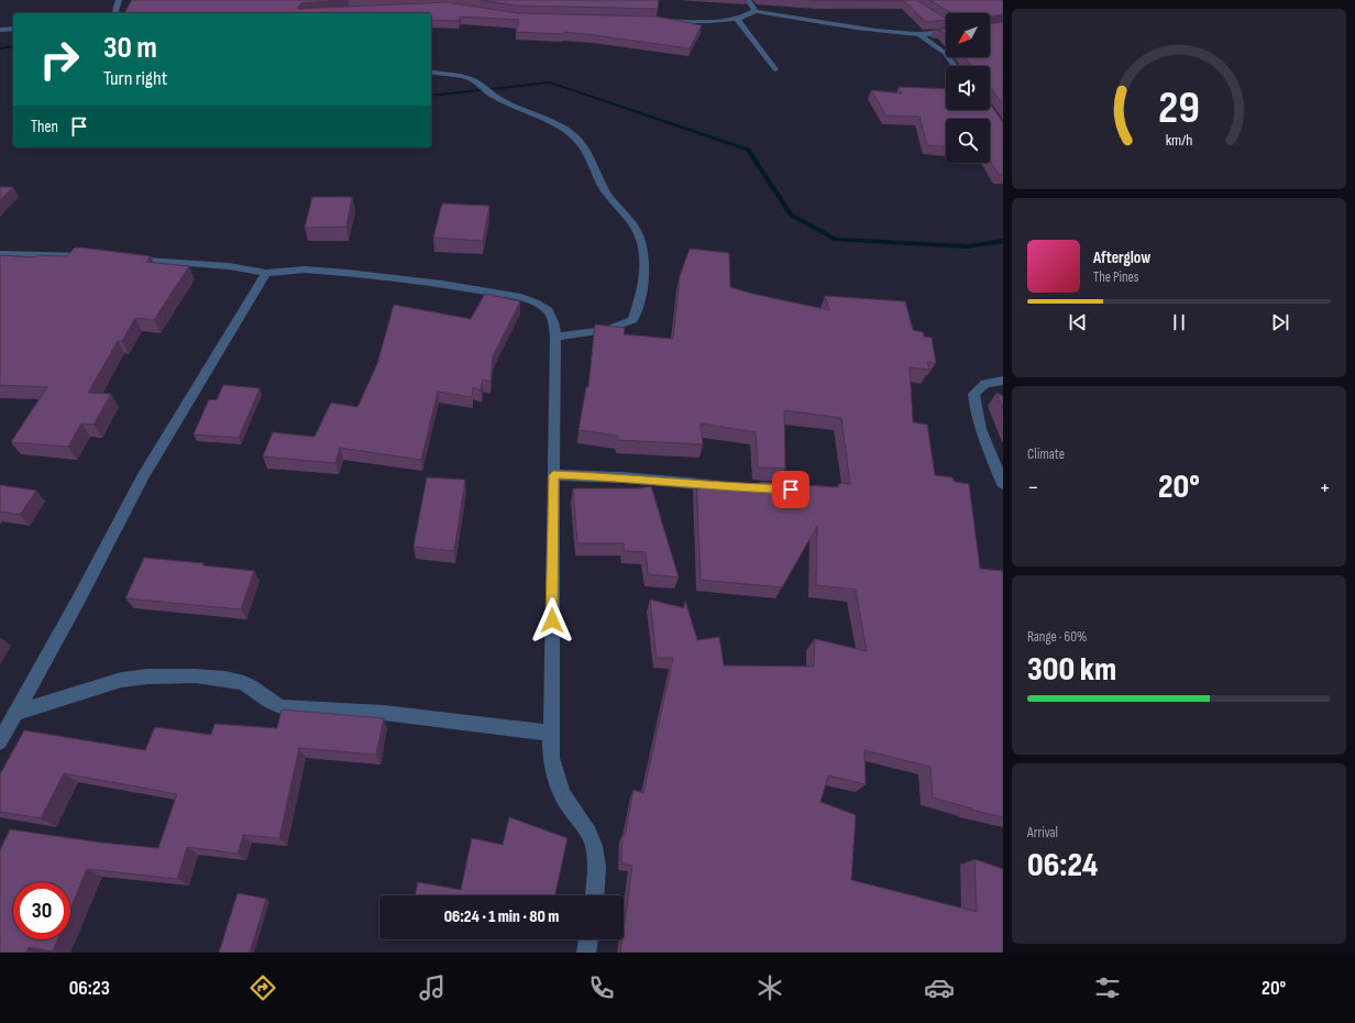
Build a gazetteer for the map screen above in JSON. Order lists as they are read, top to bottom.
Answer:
{
  "north": "bottom left",
  "page": {
    "turn": ["30 m", "Turn right"],
    "then": "Then",
    "song": ["Afterglow", "The Pines"],
    "tile": [
      "Climate",
      ["Range · 60%", "300 km"],
      ["Arrival", "06:24"]
    ],
    "heat": ["−", "20°", "+"],
    "limit": "30",
    "trip": "06:24 · 1 min · 80 m",
    "tabs": ["06:23", "20°"],
    "gauge": ["29", "km/h"]
  }
}
